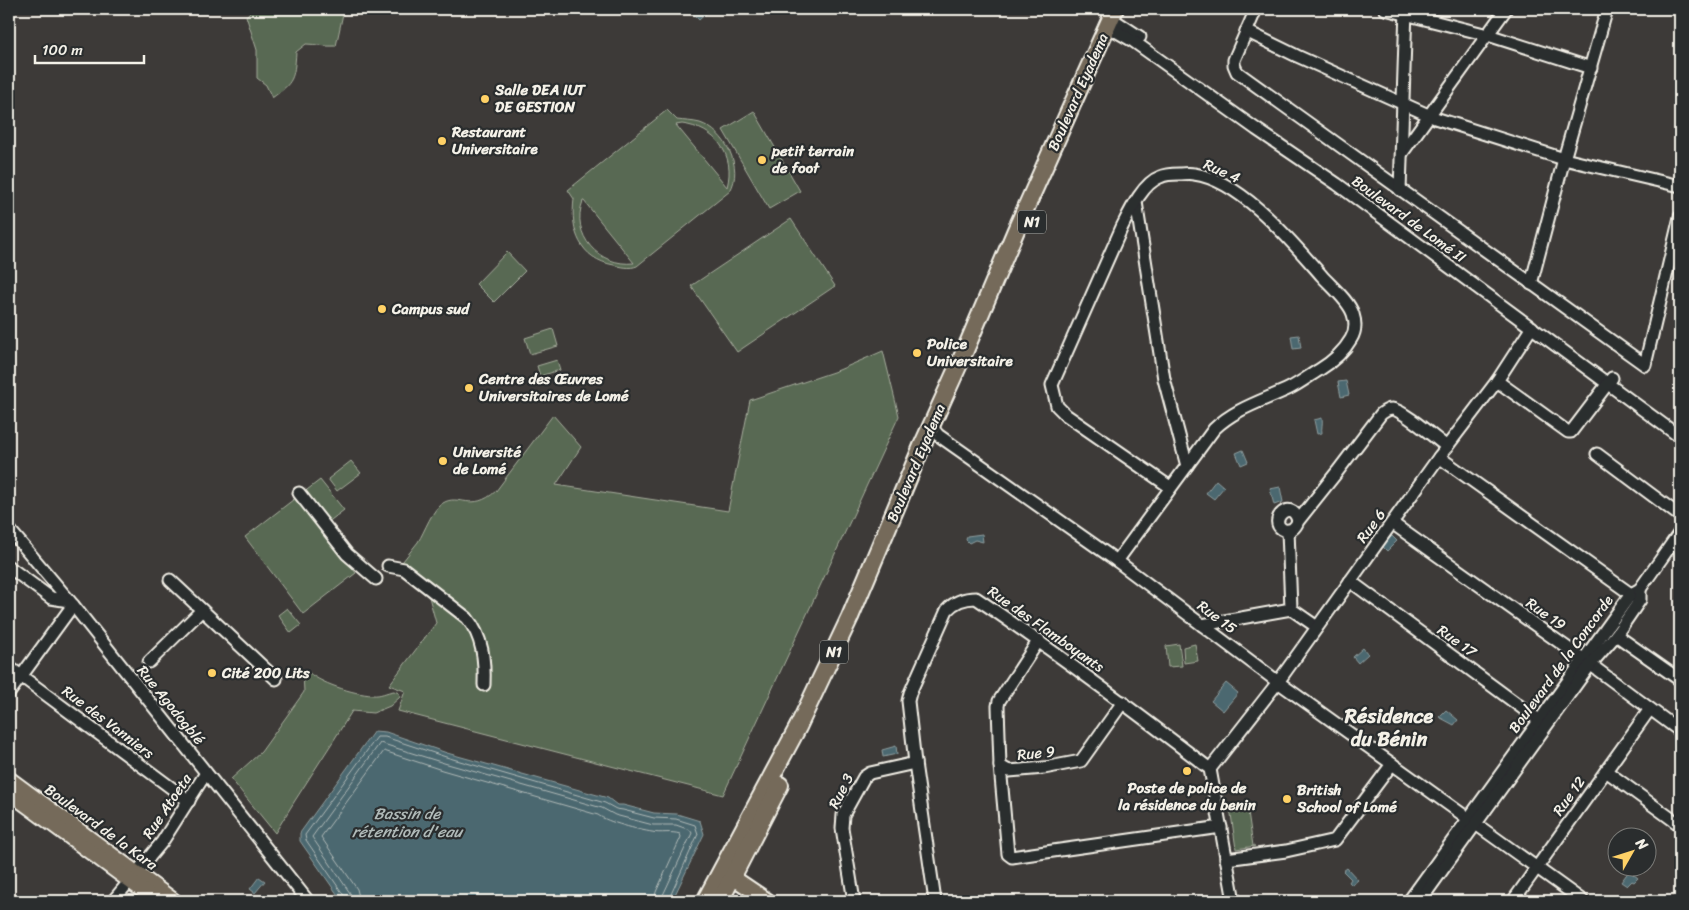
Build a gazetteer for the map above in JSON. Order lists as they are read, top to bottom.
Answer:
{
  "streets": {
    "highway": ["Boulevard Eyadema", "N1"],
    "main road": ["Boulevard de la Kara"],
    "street": [
      "Rue 4",
      "Boulevard de Lomé II",
      "Rue 6",
      "Rue 19",
      "Rue 15",
      "Rue des Flamboyants",
      "Rue 17",
      "Boulevard de la Concorde",
      "Rue Agodogblé",
      "Rue des Vanniers",
      "Rue 9",
      "Rue 3",
      "Rue 12",
      "Rue Atoeta"
    ]
  },
  "crossings": [
    ["Boulevard Eyadema", "Boulevard de Lomé II"],
    ["Boulevard Eyadema", "N1"],
    ["Boulevard Eyadema", "Rue 15"],
    ["Rue 4", "Rue 15"],
    ["Boulevard de Lomé II", "Rue 6"],
    ["Rue 6", "Rue 19"],
    ["Rue 6", "Rue 15"],
    ["Rue 6", "Rue des Flamboyants"],
    ["Rue 6", "Rue 17"],
    ["Rue 19", "Boulevard de la Concorde"],
    ["Rue 19", "Rue 12"],
    ["Rue 15", "Boulevard de la Concorde"],
    ["Rue 15", "Rue 12"],
    ["Rue des Flamboyants", "Rue 9"],
    ["Rue des Flamboyants", "Rue 3"],
    ["Rue 17", "Boulevard de la Concorde"],
    ["Rue Agodogblé", "Rue Atoeta"],
    ["Rue des Vanniers", "Rue Atoeta"],
    ["Rue Atoeta", "Boulevard de la Kara"]
  ],
  "districts": ["Résidence du Bénin"],
  "water": ["Bassin de rétention d'eau"],
  "places": [
    "Salle DEA IUT DE GESTION",
    "Restaurant Universitaire",
    "petit terrain de foot",
    "Campus sud",
    "Police Universitaire",
    "Centre des Œuvres Universitaires de Lomé",
    "Université de Lomé",
    "Cité 200 Lits",
    "Poste de police de la résidence du benin",
    "British School of Lomé"
  ],
  "scale_bar": "100 m",
  "north": "top right"
}
